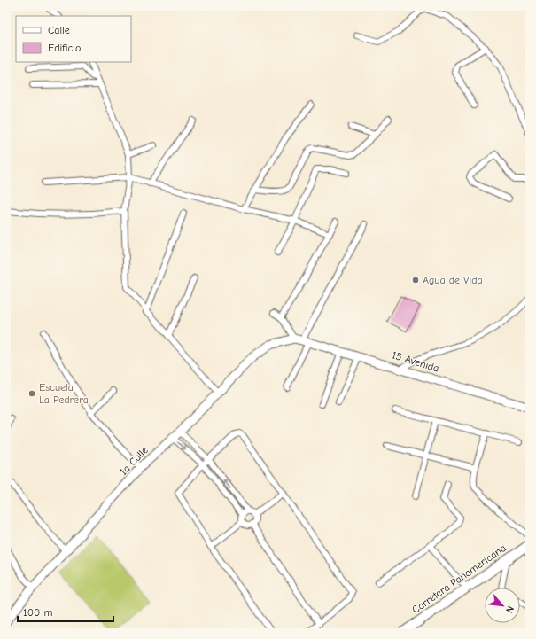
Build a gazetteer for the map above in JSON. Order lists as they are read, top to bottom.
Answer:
{
  "streets": {
    "main road": ["Carretera Panamericana"],
    "street": ["15 Avenida", "1a Calle"]
  },
  "crossings": [
    ["15 Avenida", "1a Calle"]
  ],
  "places": ["Agua de Vida", "Escuela La Pedrera"],
  "legend": ["Calle", "Edificio"],
  "scale_bar": "100 m",
  "north": "bottom right"
}
